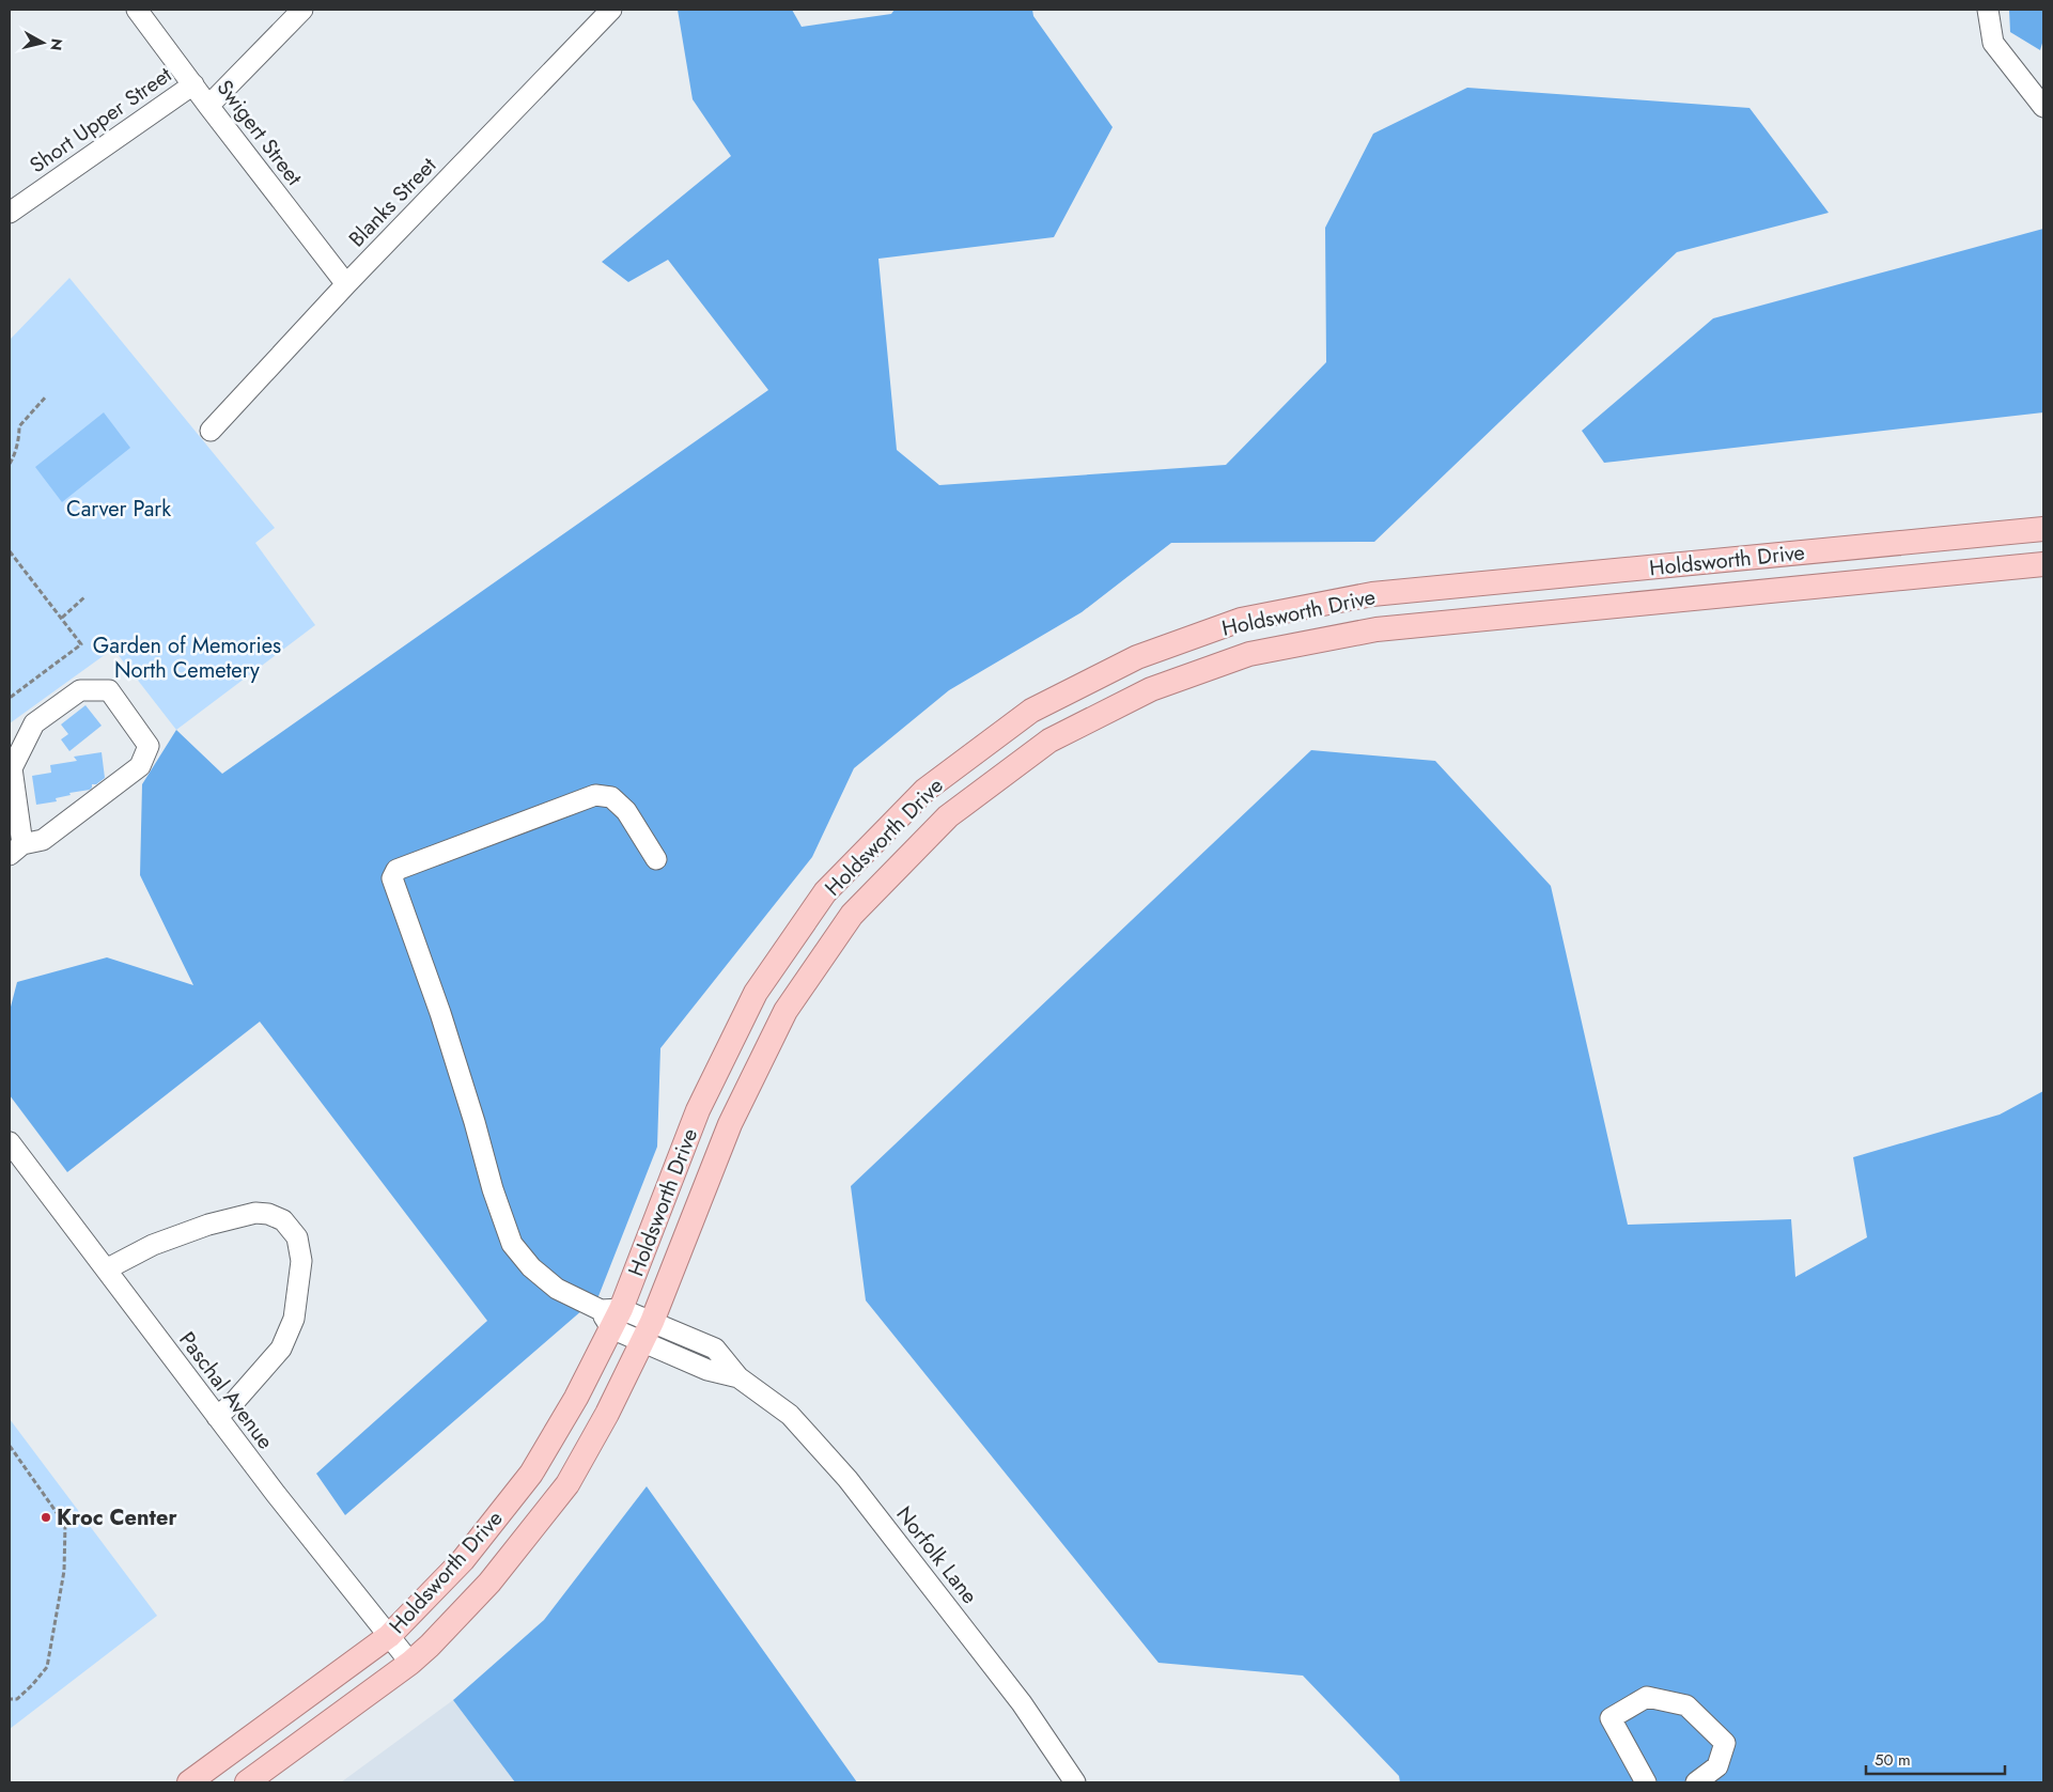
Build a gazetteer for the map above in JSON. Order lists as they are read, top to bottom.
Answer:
{
  "streets": {
    "main road": ["Holdsworth Drive"],
    "street": [
      "Short Upper Street",
      "Swigert Street",
      "Blanks Street",
      "Paschal Avenue",
      "Norfolk Lane"
    ]
  },
  "crossings": [
    ["Short Upper Street", "Swigert Street"],
    ["Swigert Street", "Blanks Street"],
    ["Holdsworth Drive", "Paschal Avenue"],
    ["Holdsworth Drive", "Norfolk Lane"]
  ],
  "parks": ["Carver Park", "Garden of Memories North Cemetery"],
  "places": ["Kroc Center"],
  "scale_bar": "50 m",
  "north": "right"
}
